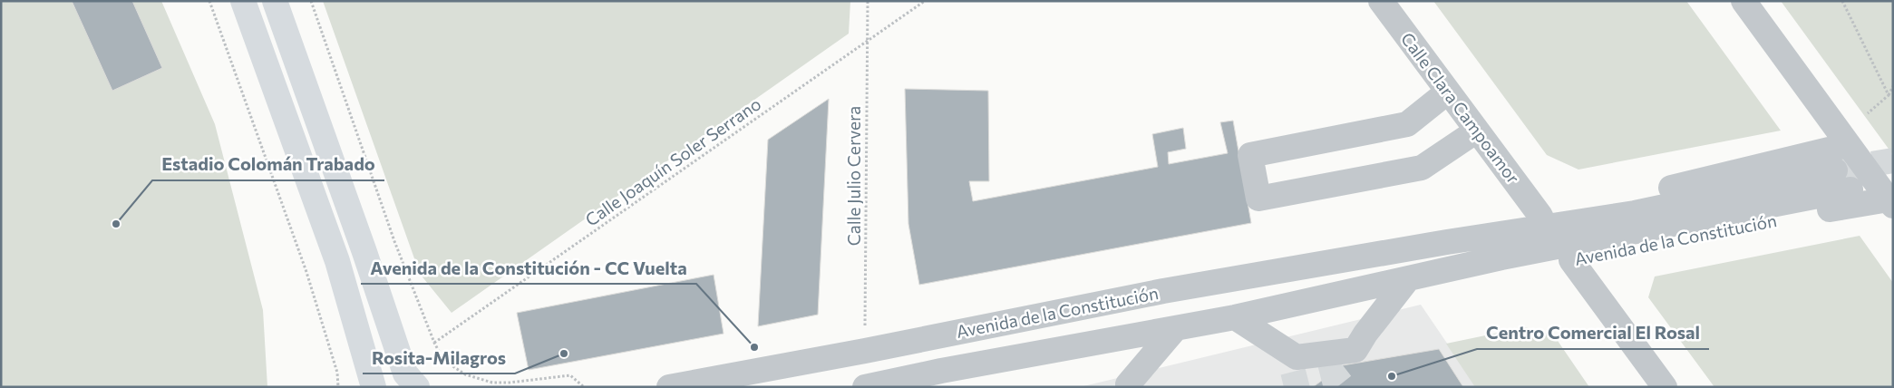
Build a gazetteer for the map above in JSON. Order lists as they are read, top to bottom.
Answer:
{
  "streets": {
    "street": ["Calle Clara Campoamor", "Avenida de la Constitución"],
    "path": ["Calle Joaquín Soler Serrano", "Calle Julio Cervera"]
  },
  "crossings": [
    ["Calle Clara Campoamor", "Avenida de la Constitución"],
    ["Calle Joaquín Soler Serrano", "Calle Julio Cervera"],
    ["Calle Julio Cervera", "Avenida de la Constitución"]
  ],
  "places": [
    "Estadio Colomán Trabado",
    "Avenida de la Constitución - CC Vuelta",
    "Rosita-Milagros",
    "Centro Comercial El Rosal"
  ]
}
